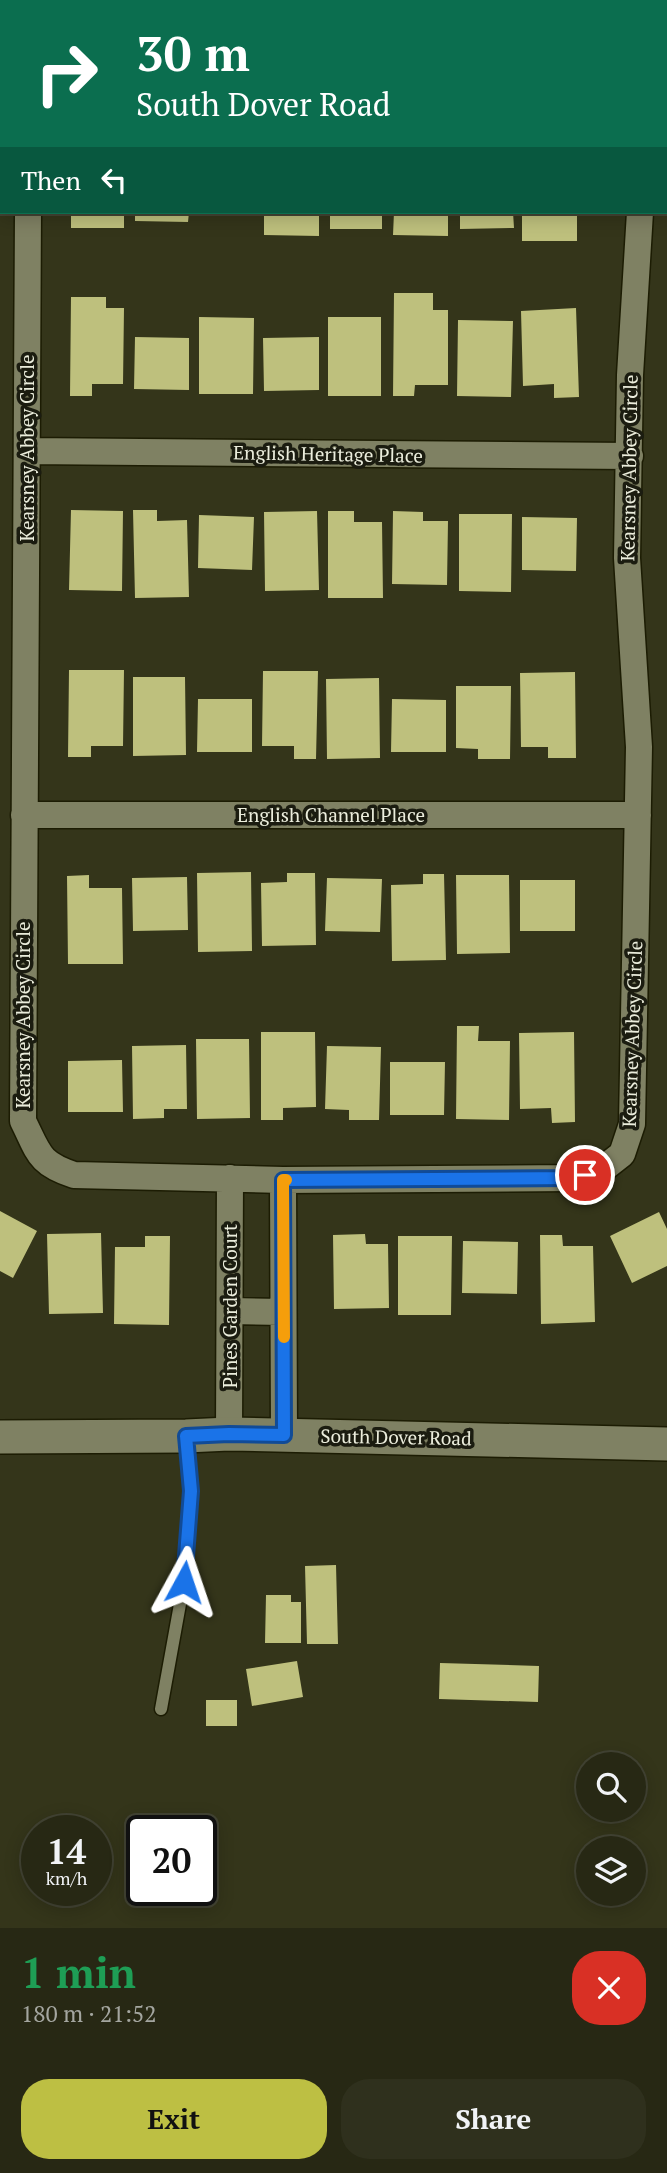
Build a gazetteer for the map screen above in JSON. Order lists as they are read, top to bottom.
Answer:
{
  "streets": {
    "street": [
      "Kearsney Abbey Circle",
      "English Heritage Place",
      "English Channel Place",
      "Pines Garden Court",
      "South Dover Road"
    ]
  },
  "crossings": [
    ["Kearsney Abbey Circle", "English Heritage Place"],
    ["Kearsney Abbey Circle", "English Channel Place"],
    ["Kearsney Abbey Circle", "Pines Garden Court"],
    ["Pines Garden Court", "South Dover Road"]
  ],
  "page": {
    "turn": ["30 m", "South Dover Road"],
    "then": "Then",
    "speed": "14 km/h",
    "limit": "20",
    "heading": ["1 min", "180 m · 21:52"],
    "buttons": ["Exit", "Share"]
  }
}
